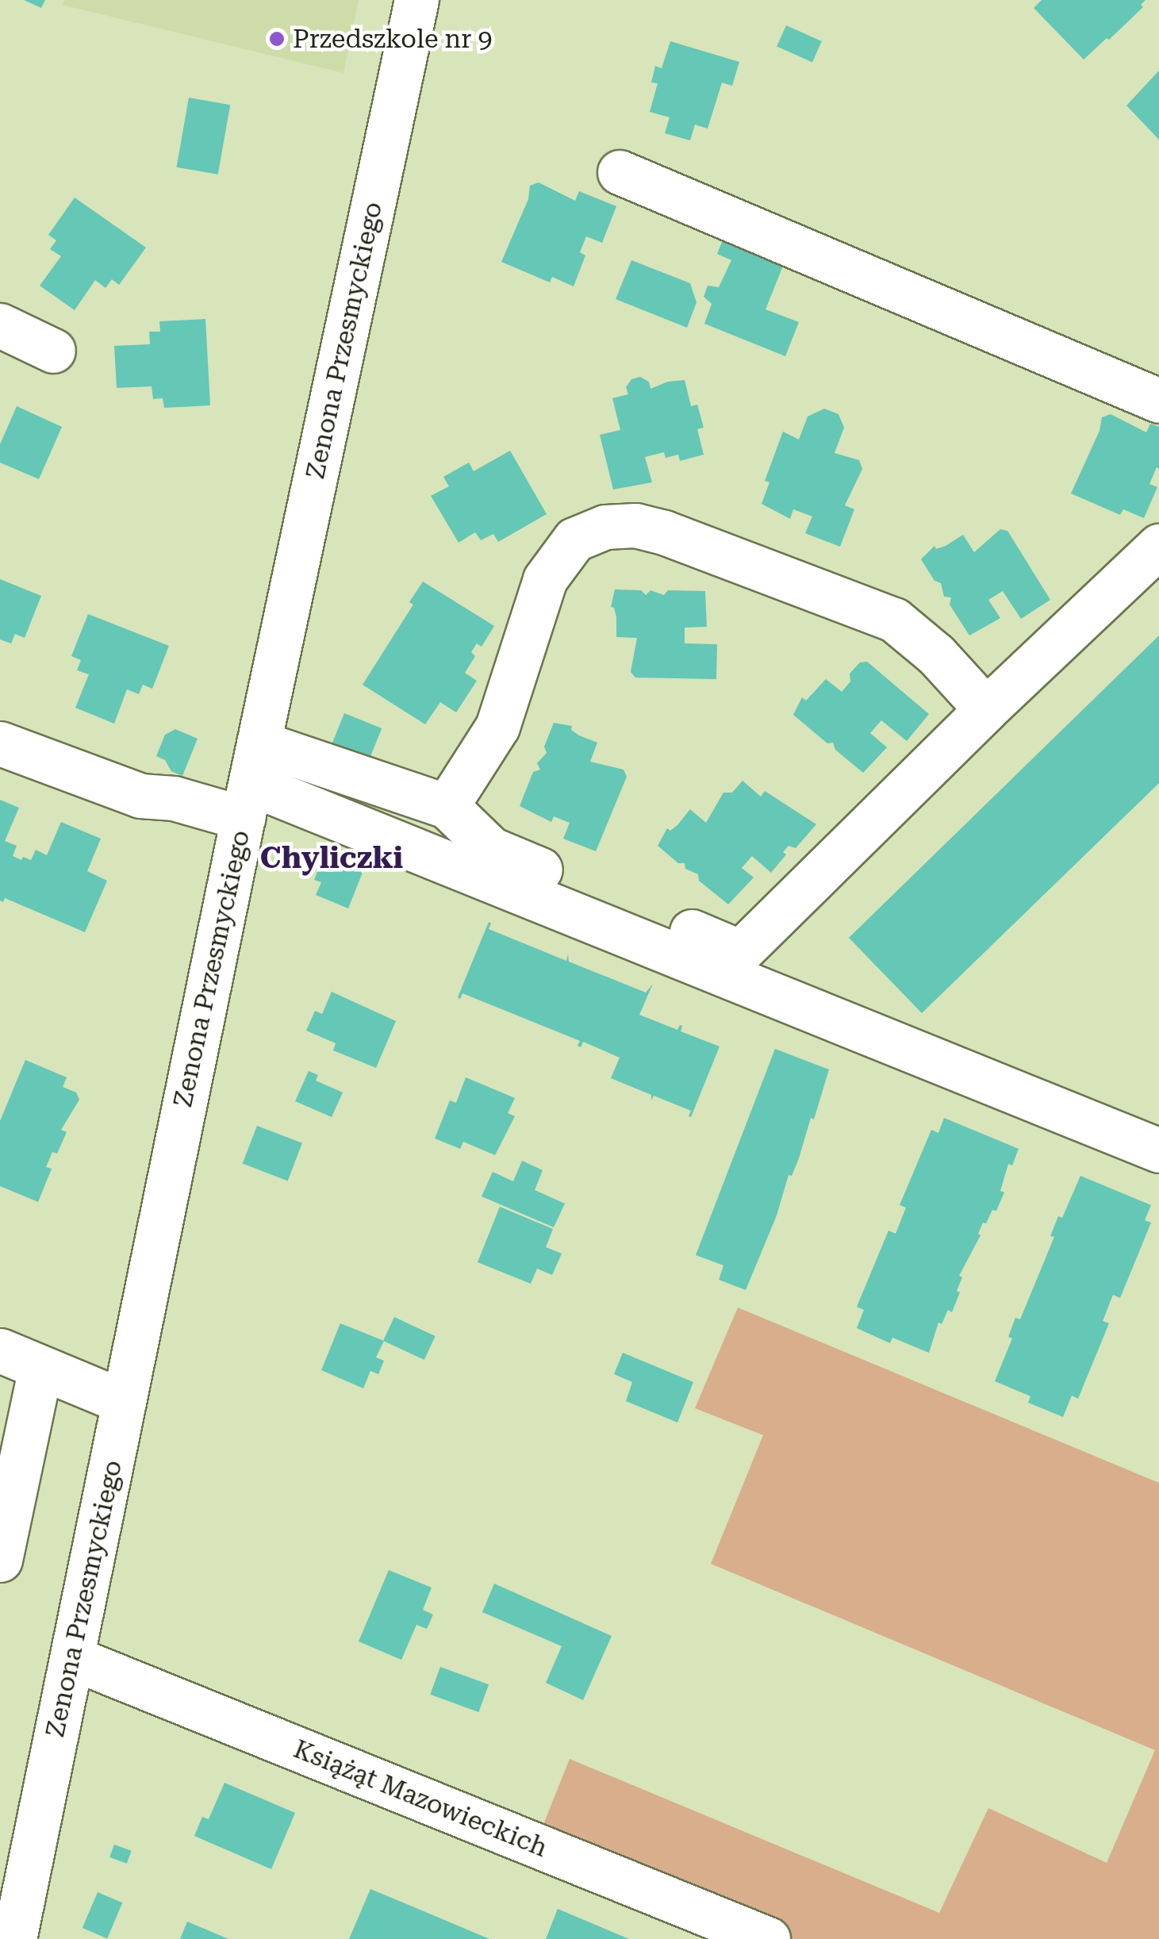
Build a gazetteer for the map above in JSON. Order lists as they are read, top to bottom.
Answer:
{
  "streets": {
    "street": ["Zenona Przesmyckiego", "Książąt Mazowieckich"]
  },
  "crossings": [
    ["Zenona Przesmyckiego", "Książąt Mazowieckich"]
  ],
  "districts": ["Chyliczki"],
  "places": ["Przedszkole nr 9"]
}
